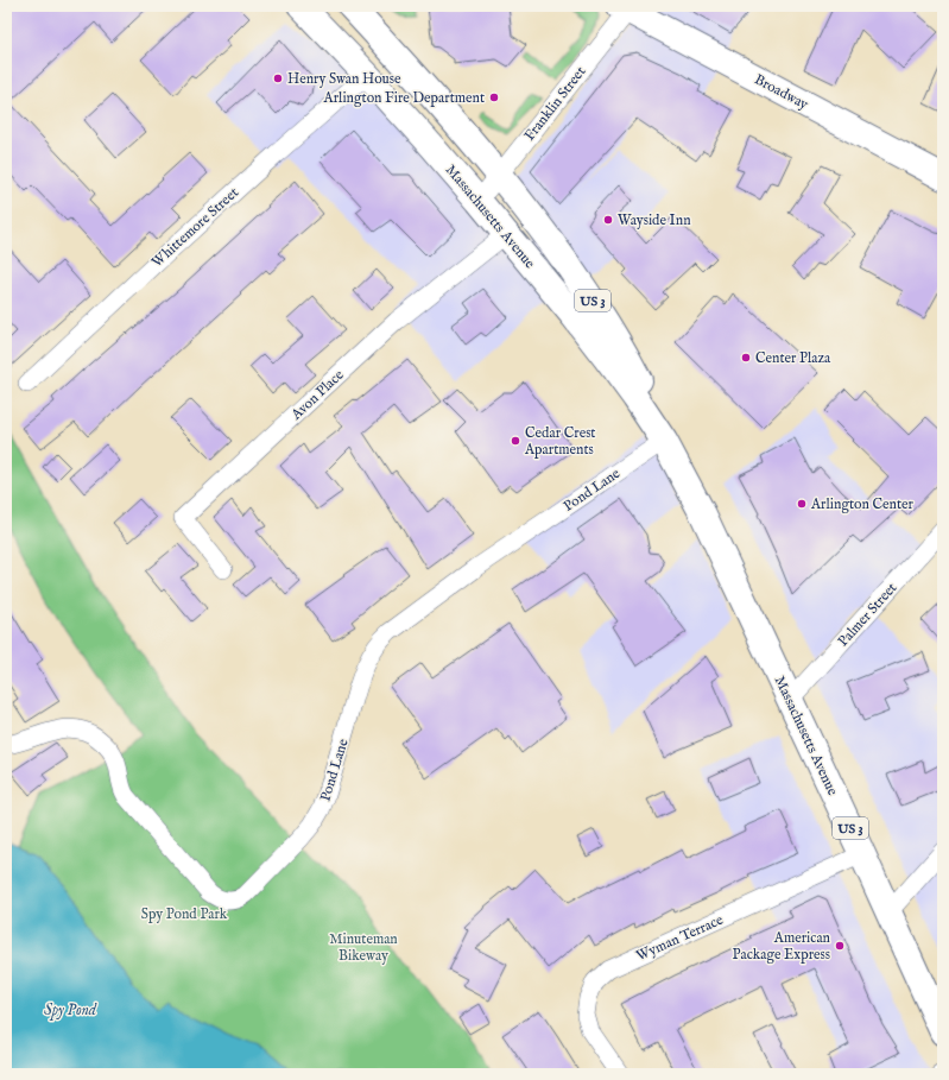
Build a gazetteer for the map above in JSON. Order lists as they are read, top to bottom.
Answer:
{
  "streets": {
    "main road": ["Broadway", "Massachusetts Avenue", "US 3"],
    "street": [
      "Franklin Street",
      "Whittemore Street",
      "Avon Place",
      "Pond Lane",
      "Palmer Street",
      "Wyman Terrace"
    ]
  },
  "crossings": [
    ["Broadway", "Franklin Street"],
    ["Franklin Street", "Massachusetts Avenue"],
    ["Massachusetts Avenue", "Whittemore Street"],
    ["Massachusetts Avenue", "Avon Place"],
    ["Massachusetts Avenue", "Pond Lane"],
    ["Massachusetts Avenue", "Palmer Street"],
    ["Massachusetts Avenue", "Wyman Terrace"]
  ],
  "water": ["Spy Pond"],
  "parks": ["Spy Pond Park", "Minuteman Bikeway"],
  "places": [
    "Henry Swan House",
    "Arlington Fire Department",
    "Wayside Inn",
    "Center Plaza",
    "Cedar Crest Apartments",
    "Arlington Center",
    "American Package Express"
  ]
}
